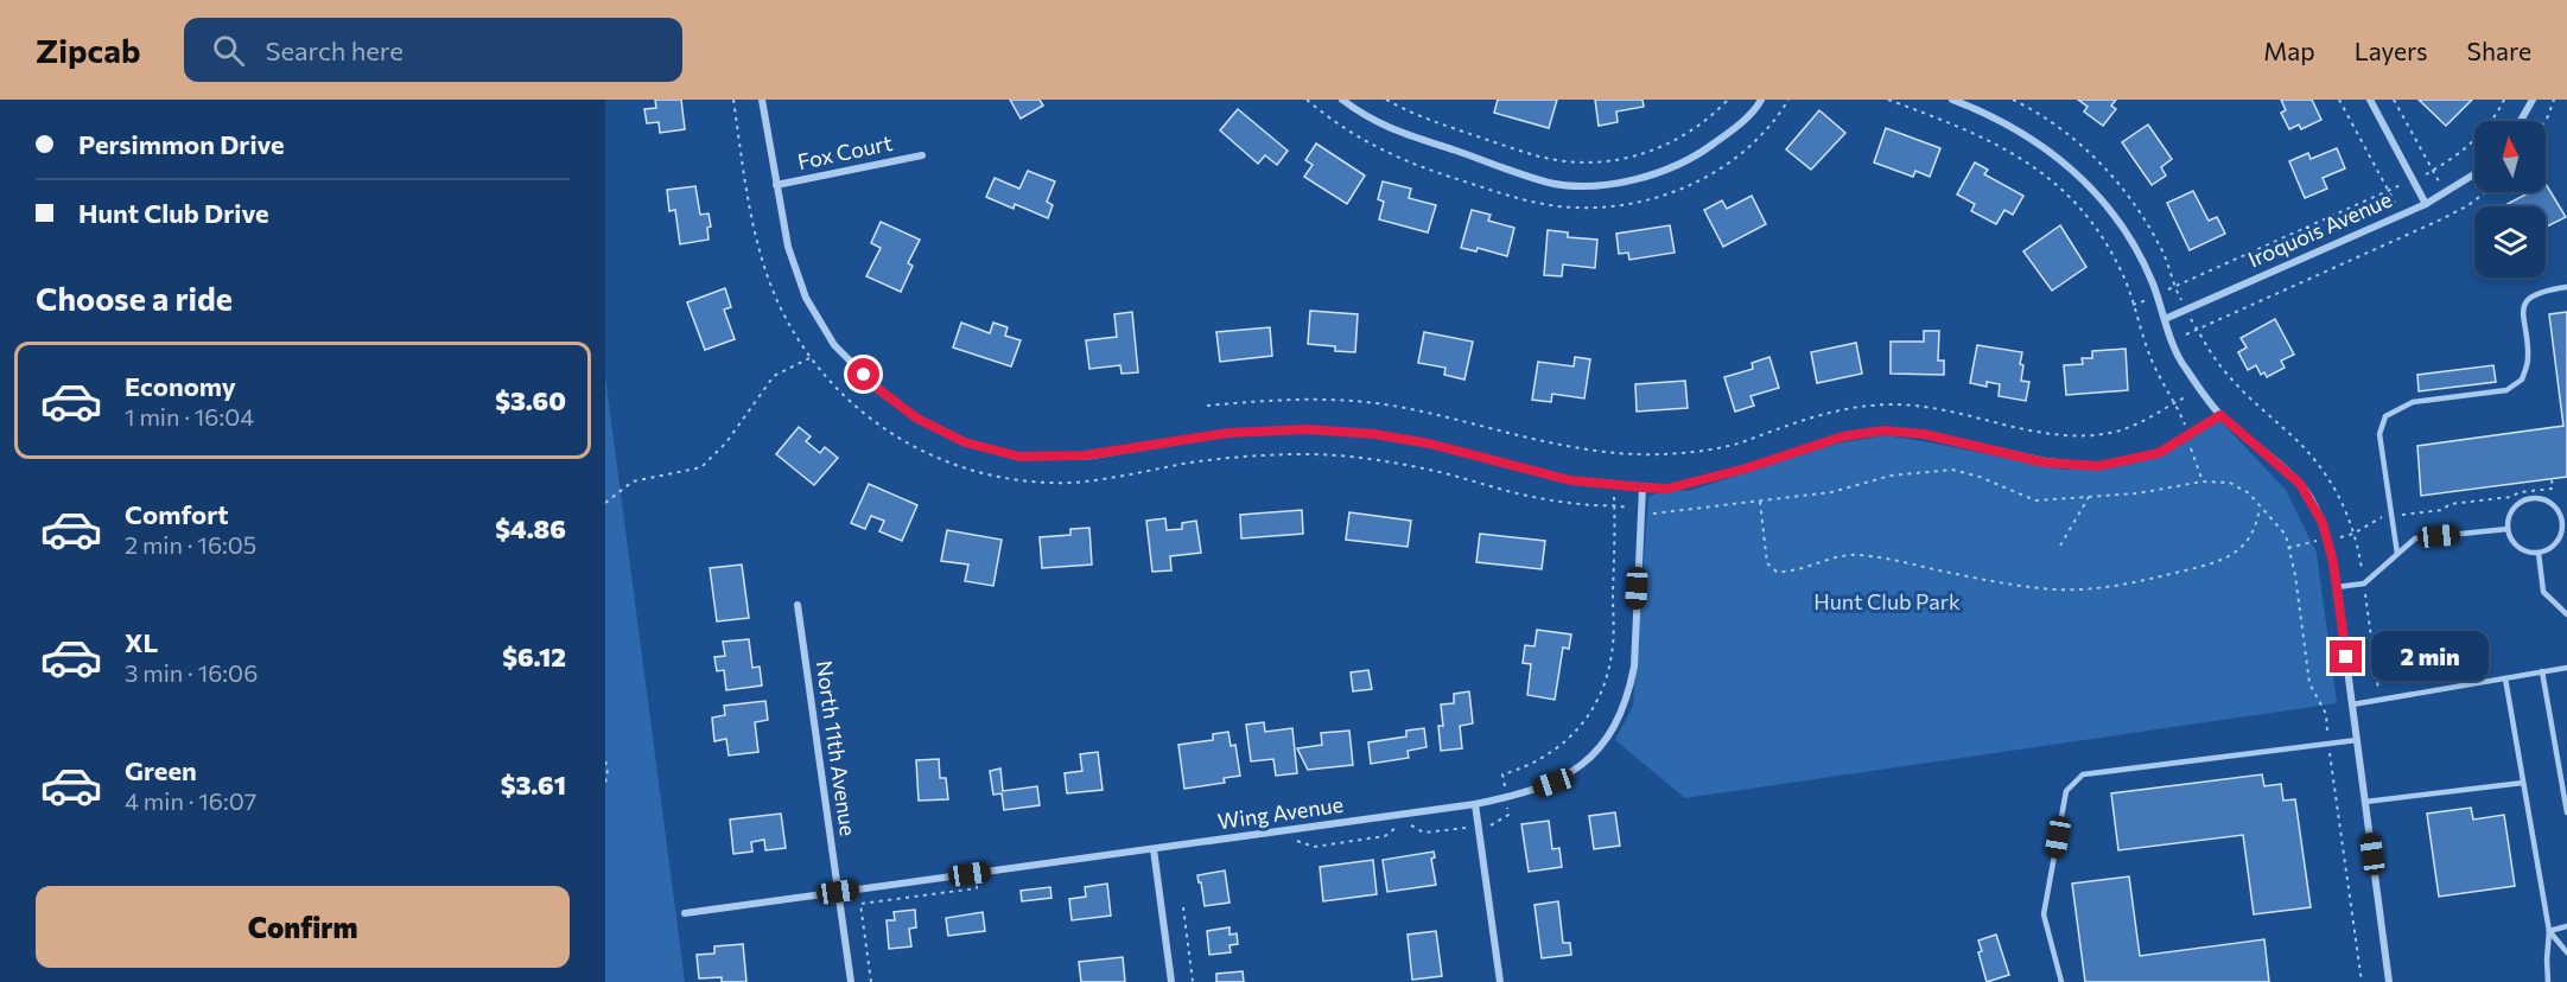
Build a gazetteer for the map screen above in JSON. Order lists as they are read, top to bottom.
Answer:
{
  "streets": {
    "street": [
      "Fox Court",
      "Iroquois Avenue",
      "North 11th Avenue",
      "Wing Avenue"
    ]
  },
  "crossings": [
    ["North 11th Avenue", "Wing Avenue"]
  ],
  "parks": ["Hunt Club Park"],
  "north": "top",
  "page": {
    "header": "Zipcab",
    "search": "Search here",
    "nav": ["Map", "Layers", "Share"],
    "banner": ["Persimmon Drive", "Hunt Club Drive"],
    "heading": "Choose a ride",
    "list": [
      {
        "name": "Economy",
        "note": "1 min · 16:04",
        "value": "$3.60"
      },
      {
        "name": "Comfort",
        "note": "2 min · 16:05",
        "value": "$4.86"
      },
      {
        "name": "XL",
        "note": "3 min · 16:06",
        "value": "$6.12"
      },
      {
        "name": "Green",
        "note": "4 min · 16:07",
        "value": "$3.61"
      }
    ],
    "bubble": "2 min",
    "buttons": "Confirm"
  }
}
